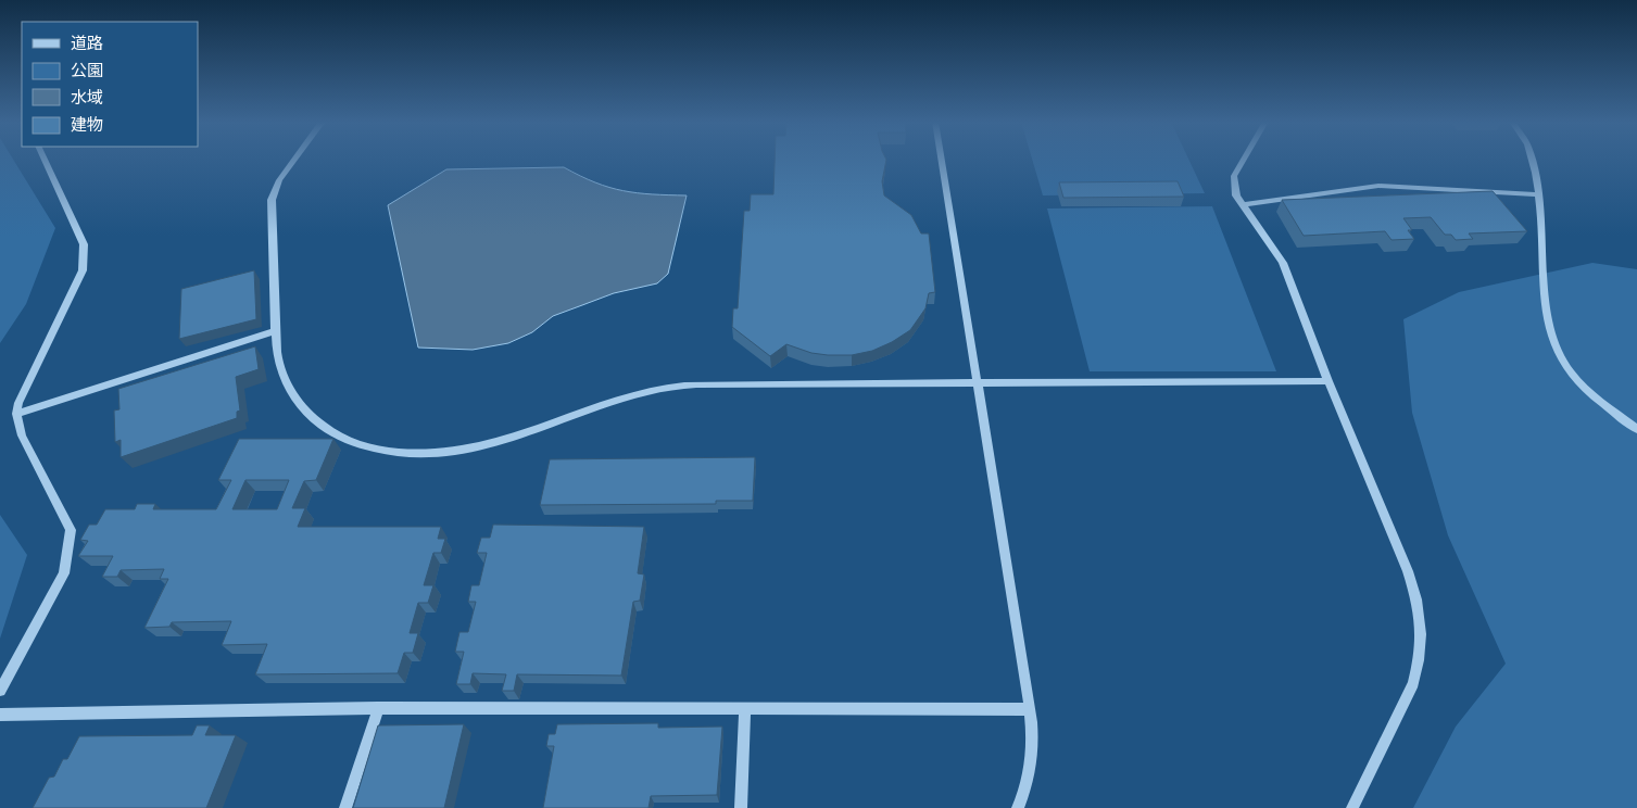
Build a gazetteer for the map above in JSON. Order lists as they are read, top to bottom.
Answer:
{
  "legend": [
    "道路",
    "公園",
    "水域",
    "建物"
  ]
}
